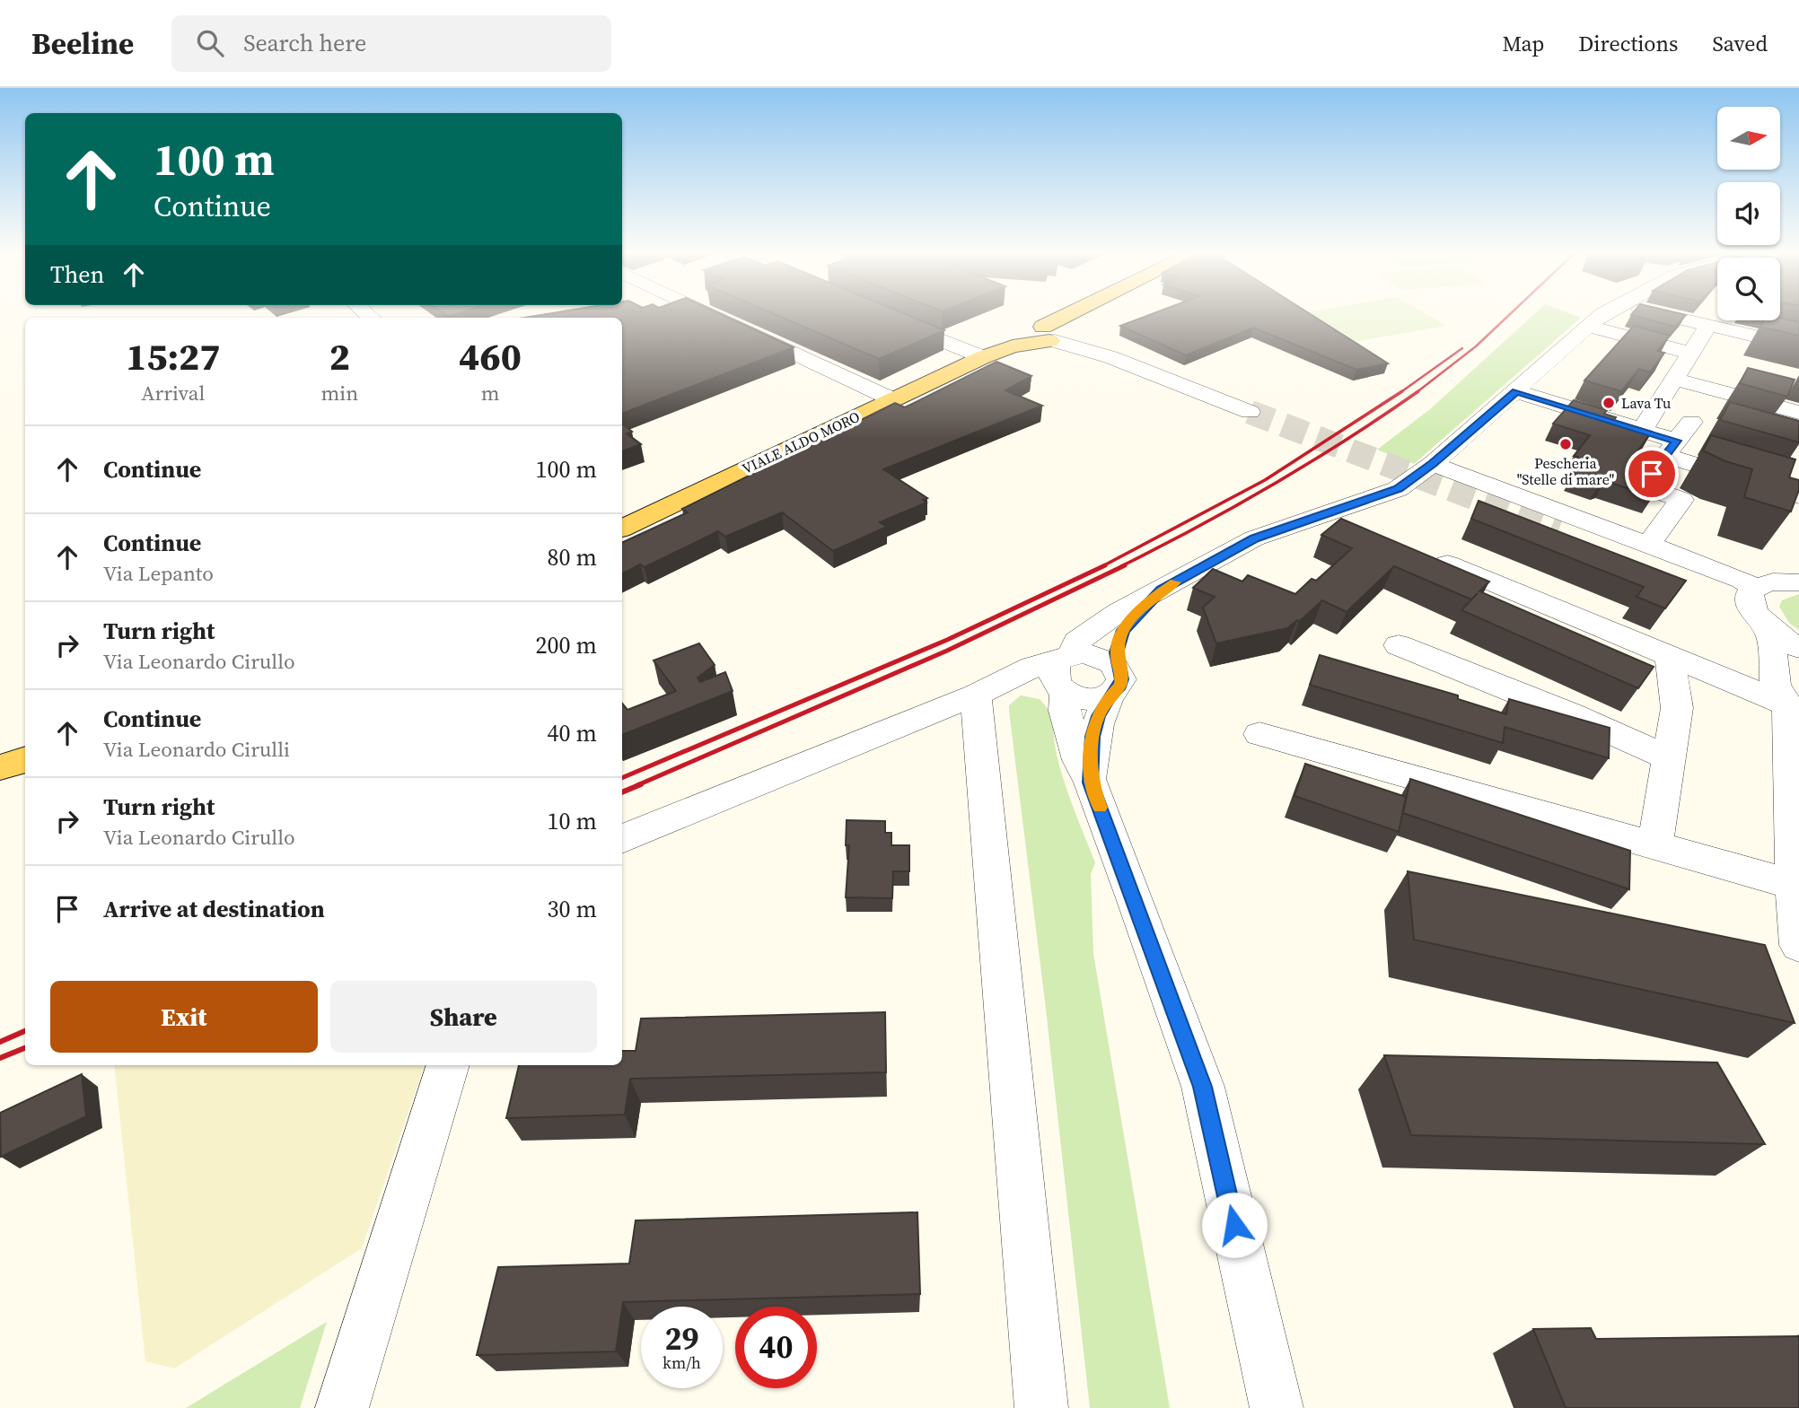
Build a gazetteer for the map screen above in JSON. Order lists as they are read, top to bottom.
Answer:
{
  "streets": {
    "main road": ["VIALE ALDO MORO"]
  },
  "places": ["Lava Tu", "Pescheria \"Stelle di mare\""],
  "north": "right",
  "page": {
    "header": "Beeline",
    "search": "Search here",
    "nav": ["Map", "Directions", "Saved"],
    "turn": ["100 m", "Continue"],
    "then": "Then",
    "eta": [
      "15:27",
      "Arrival",
      "2",
      "min",
      "460",
      "m"
    ],
    "list": [
      {
        "name": "Continue",
        "value": "100 m"
      },
      {
        "name": "Continue",
        "note": "Via Lepanto",
        "value": "80 m"
      },
      {
        "name": "Turn right",
        "note": "Via Leonardo Cirullo",
        "value": "200 m"
      },
      {
        "name": "Continue",
        "note": "Via Leonardo Cirulli",
        "value": "40 m"
      },
      {
        "name": "Turn right",
        "note": "Via Leonardo Cirullo",
        "value": "10 m"
      },
      {
        "name": "Arrive at destination",
        "value": "30 m"
      }
    ],
    "buttons": ["Exit", "Share"],
    "speed": "29 km/h",
    "limit": "40"
  }
}
